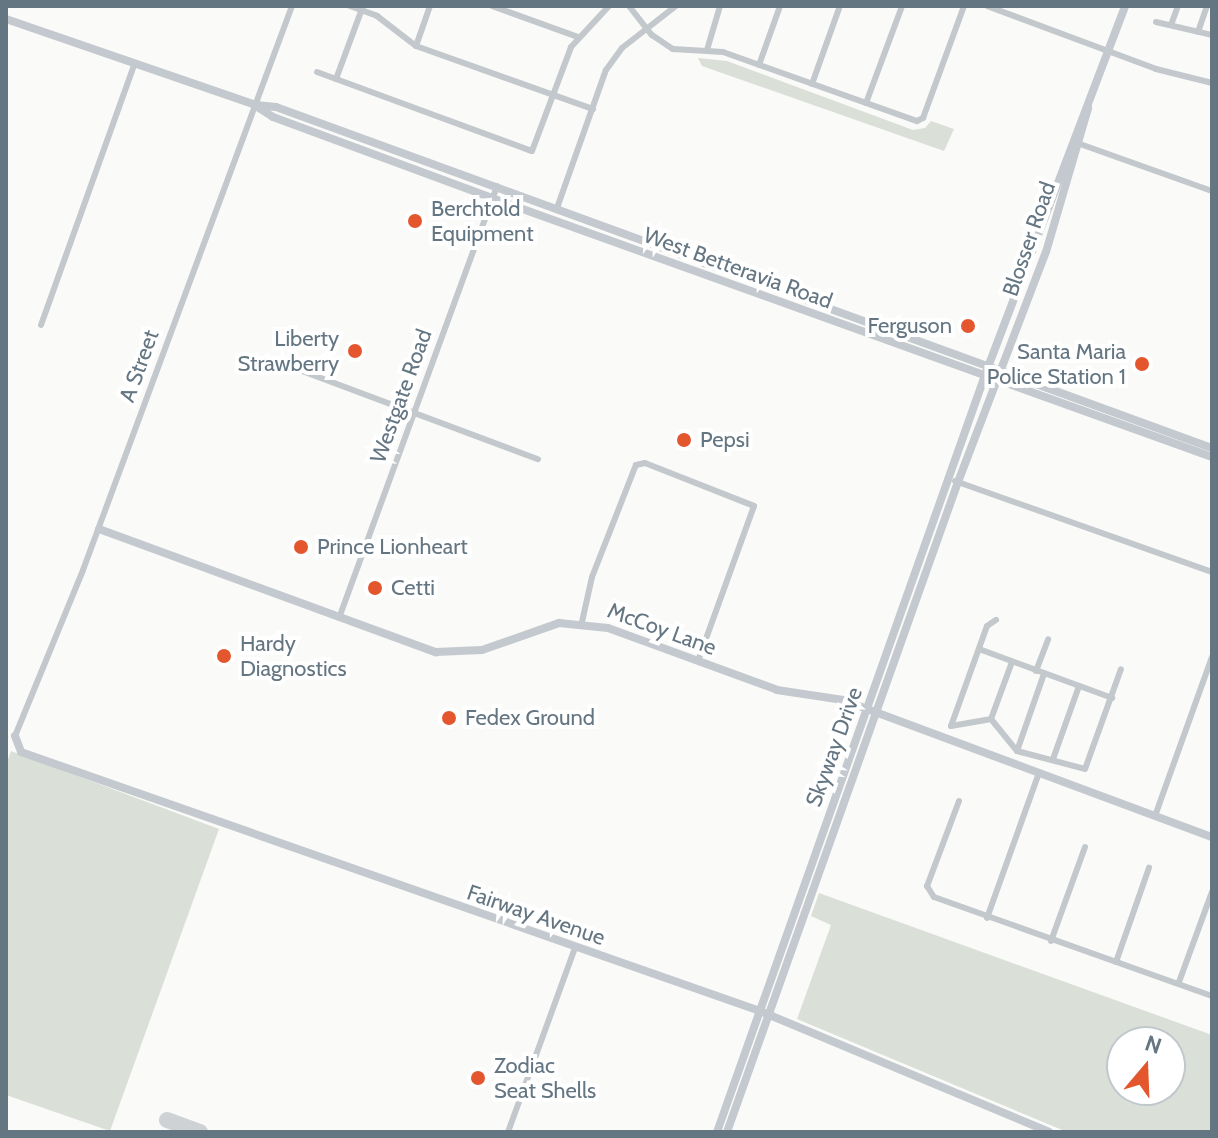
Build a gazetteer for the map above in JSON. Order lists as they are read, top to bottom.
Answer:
{
  "streets": {
    "street": [
      "Blosser Road",
      "West Betteravia Road",
      "A Street",
      "Westgate Road",
      "McCoy Lane",
      "Skyway Drive",
      "Fairway Avenue"
    ]
  },
  "crossings": [
    ["Blosser Road", "West Betteravia Road"],
    ["Blosser Road", "Skyway Drive"],
    ["West Betteravia Road", "A Street"],
    ["West Betteravia Road", "Westgate Road"],
    ["West Betteravia Road", "Skyway Drive"],
    ["A Street", "McCoy Lane"],
    ["A Street", "Fairway Avenue"],
    ["Westgate Road", "McCoy Lane"],
    ["McCoy Lane", "Skyway Drive"],
    ["Skyway Drive", "Fairway Avenue"]
  ],
  "places": [
    "Berchtold Equipment",
    "Ferguson",
    "Liberty Strawberry",
    "Santa Maria Police Station 1",
    "Pepsi",
    "Prince Lionheart",
    "Cetti",
    "Hardy Diagnostics",
    "Fedex Ground",
    "Zodiac Seat Shells"
  ],
  "north": "top"
}
